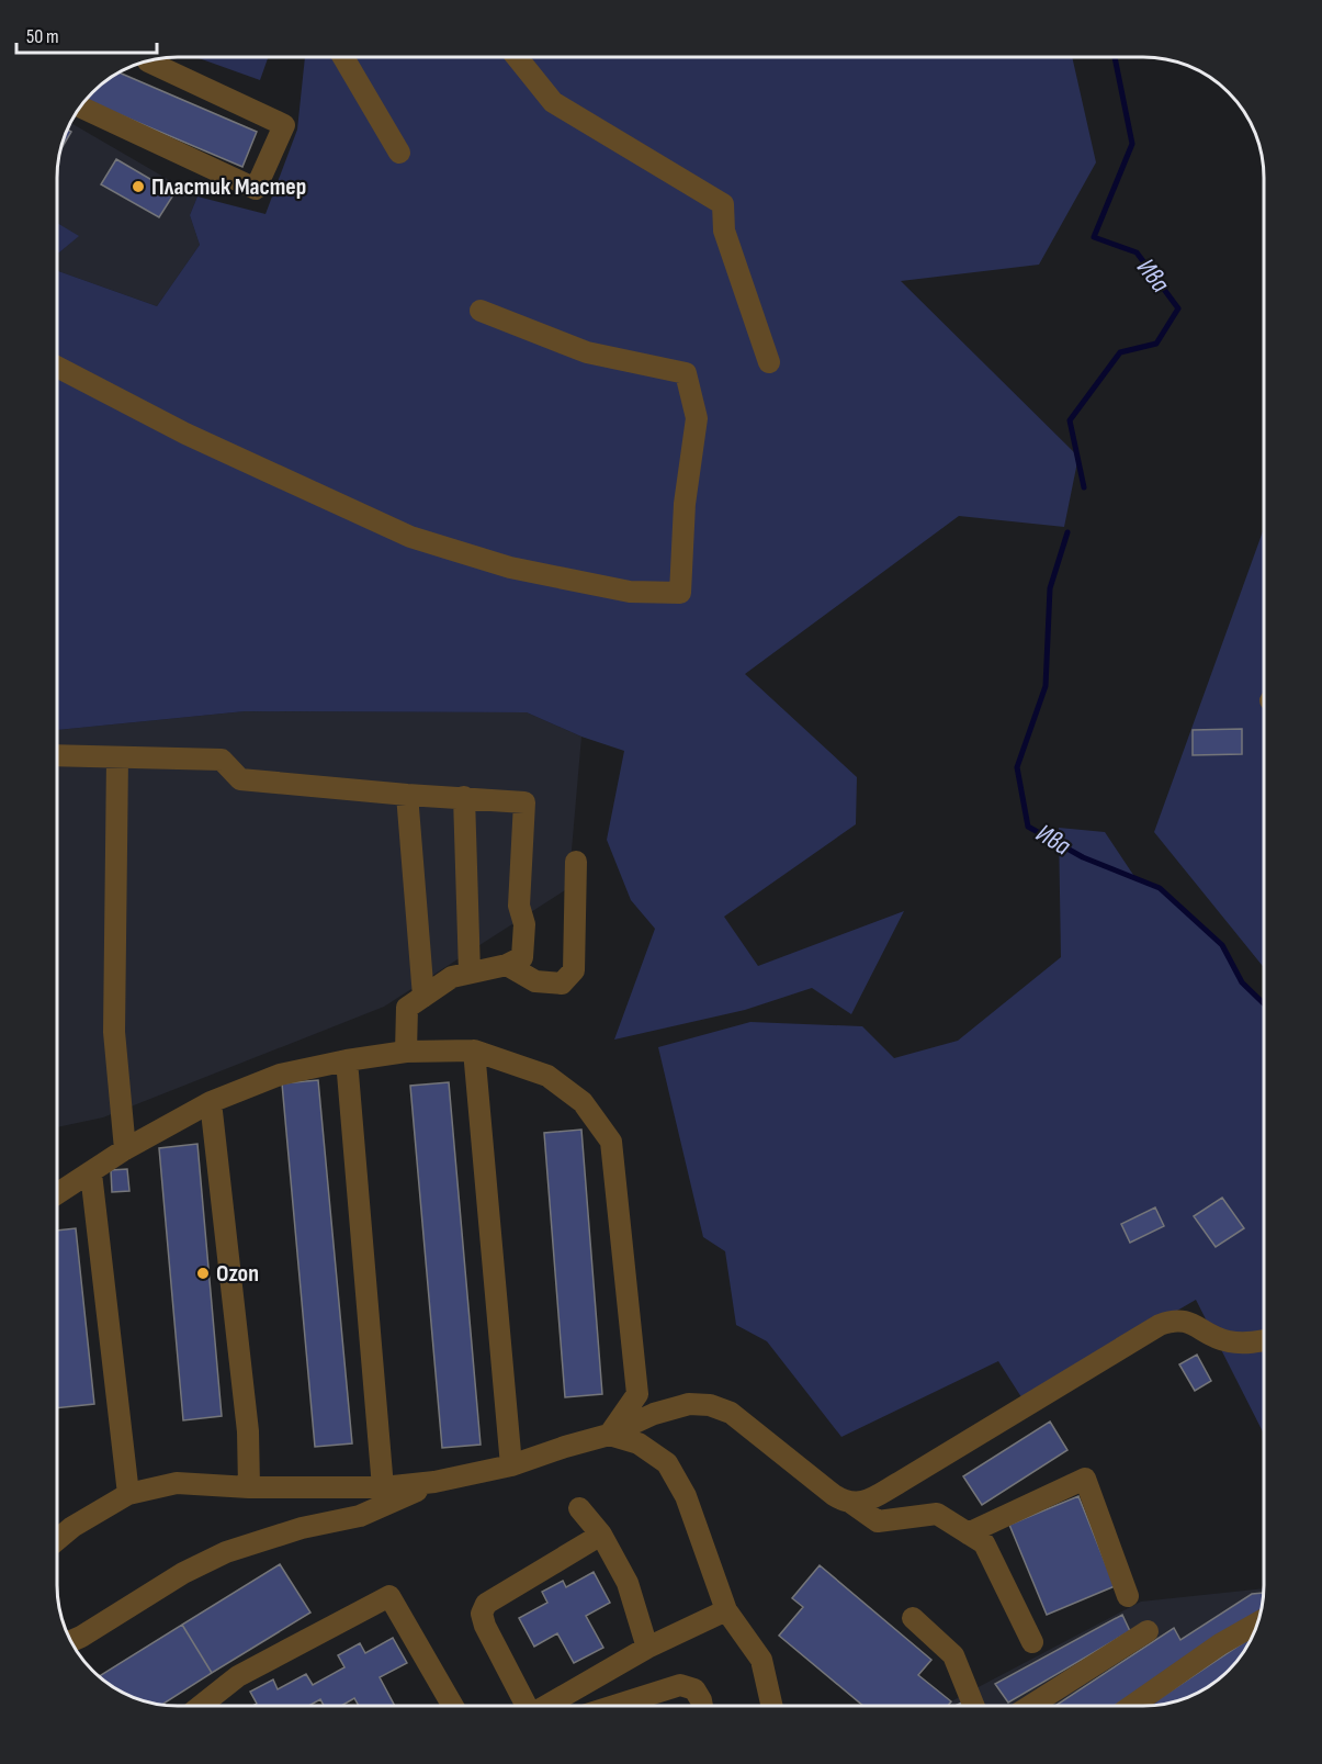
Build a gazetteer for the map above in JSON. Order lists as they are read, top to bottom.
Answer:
{
  "water": ["Ива"],
  "places": ["Пластик Мастер", "Ozon"],
  "scale_bar": "50 m"
}
